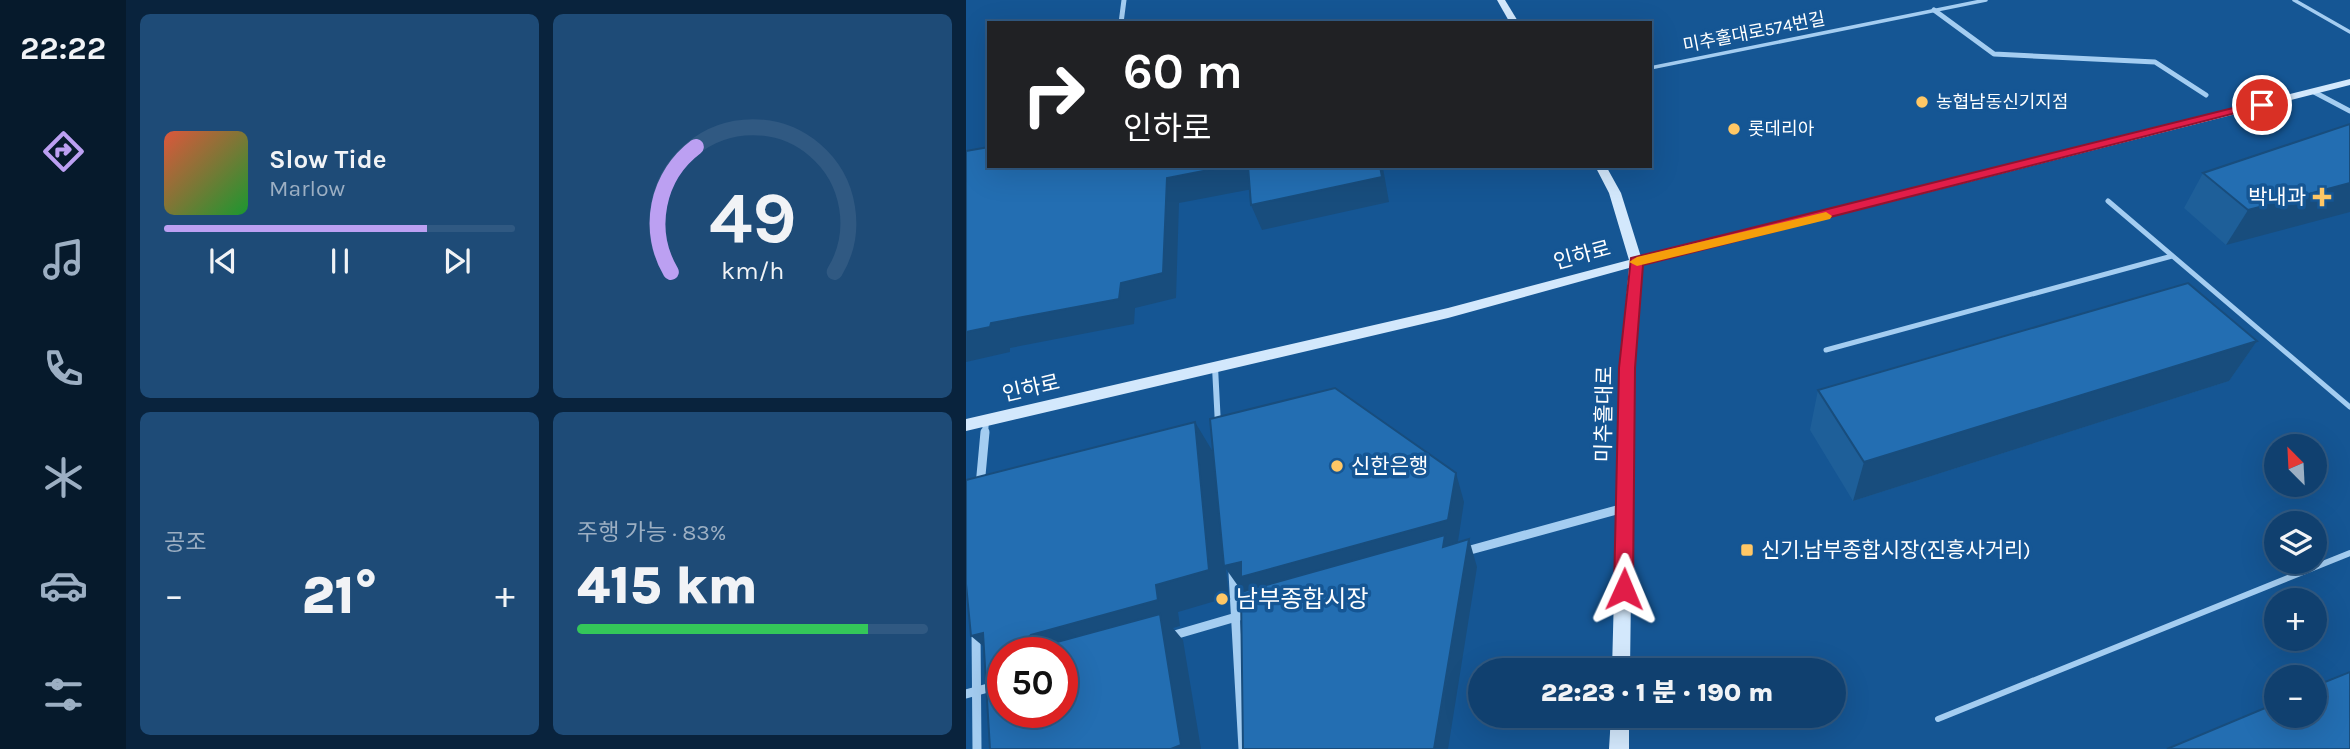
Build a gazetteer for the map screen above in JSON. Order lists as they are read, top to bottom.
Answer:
{
  "streets": {
    "main road": ["인하로", "미추홀대로"],
    "lane": ["미추홀대로574번길"]
  },
  "crossings": [
    ["인하로", "미추홀대로"]
  ],
  "places": {
    "other": [
      "농협남동신기지점",
      "롯데리아",
      "신한은행",
      "남부종합시장"
    ],
    "health": ["박내과"],
    "transit": ["신기.남부종합시장(진흥사거리)"]
  },
  "north": "top left",
  "page": {
    "tabs": "22:22",
    "turn": ["60 m", "인하로"],
    "song": ["Slow Tide", "Marlow"],
    "tile": [
      "공조",
      ["주행 가능 · 83%", "415 km"]
    ],
    "map_buttons": ["+", "−"],
    "heat": ["−", "21°", "+"],
    "limit": "50",
    "trip": "22:23 · 1 분 · 190 m",
    "gauge": ["49", "km/h"]
  }
}
